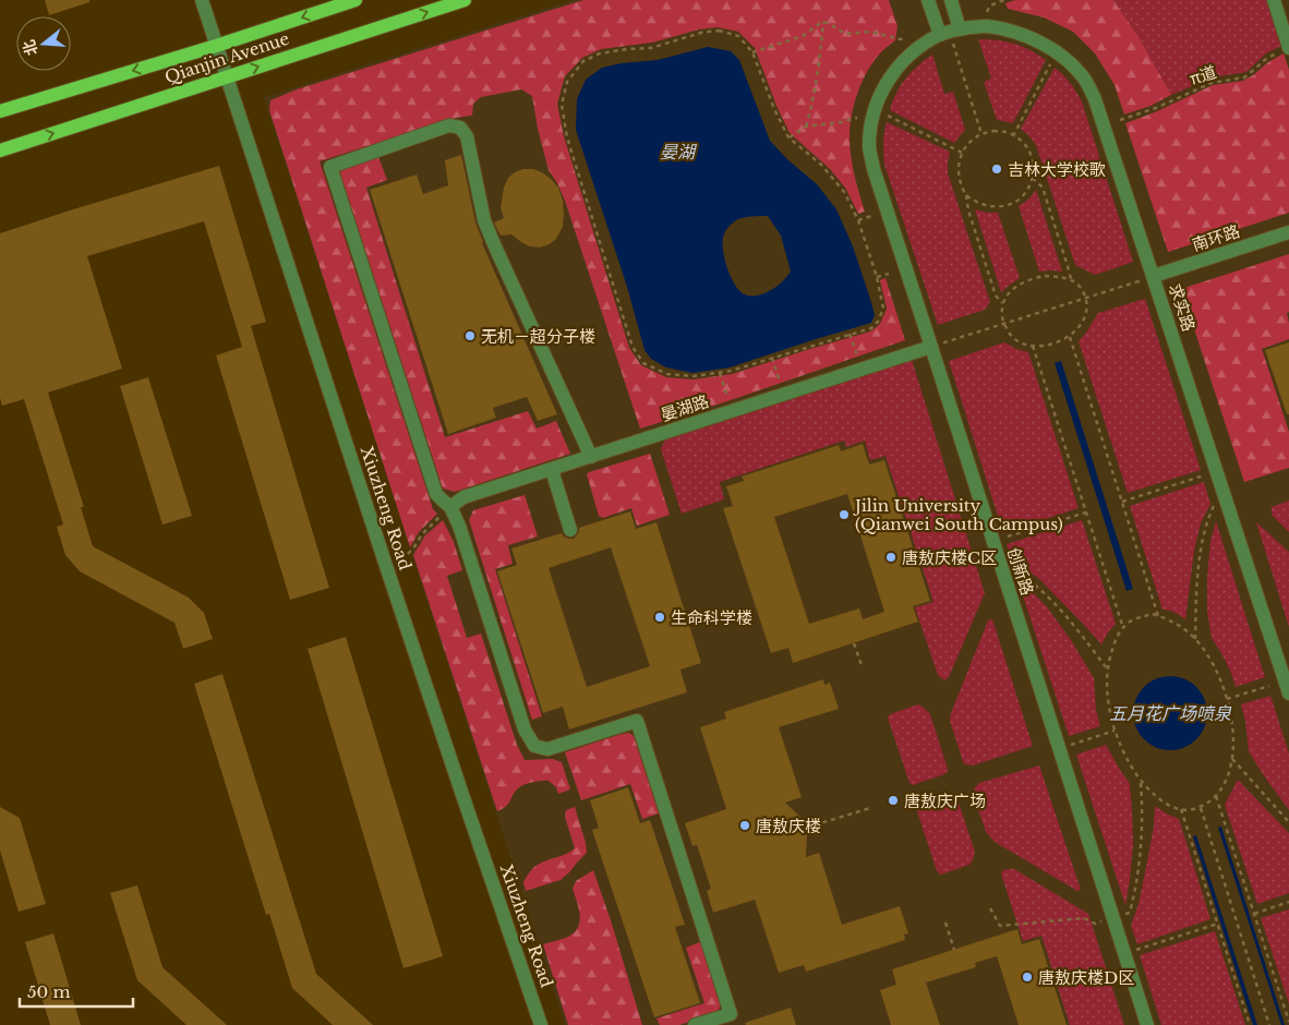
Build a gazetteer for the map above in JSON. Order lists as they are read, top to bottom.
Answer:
{
  "streets": {
    "main road": ["Qianjin Avenue"],
    "street": [
      "南环路",
      "求实路",
      "晏湖路",
      "Xiuzheng Road",
      "创新路"
    ],
    "path": ["π道"]
  },
  "crossings": [
    ["Qianjin Avenue", "Xiuzheng Road"],
    ["南环路", "求实路"],
    ["求实路", "创新路"],
    ["晏湖路", "创新路"]
  ],
  "water": ["晏湖", "五月花广场喷泉"],
  "places": [
    "吉林大学校歌",
    "无机－超分子楼",
    "Jilin University (Qianwei South Campus)",
    "唐敖庆楼C区",
    "生命科学楼",
    "唐敖庆广场",
    "唐敖庆楼",
    "唐敖庆楼D区"
  ],
  "scale_bar": "50 m",
  "north": "left"
}
